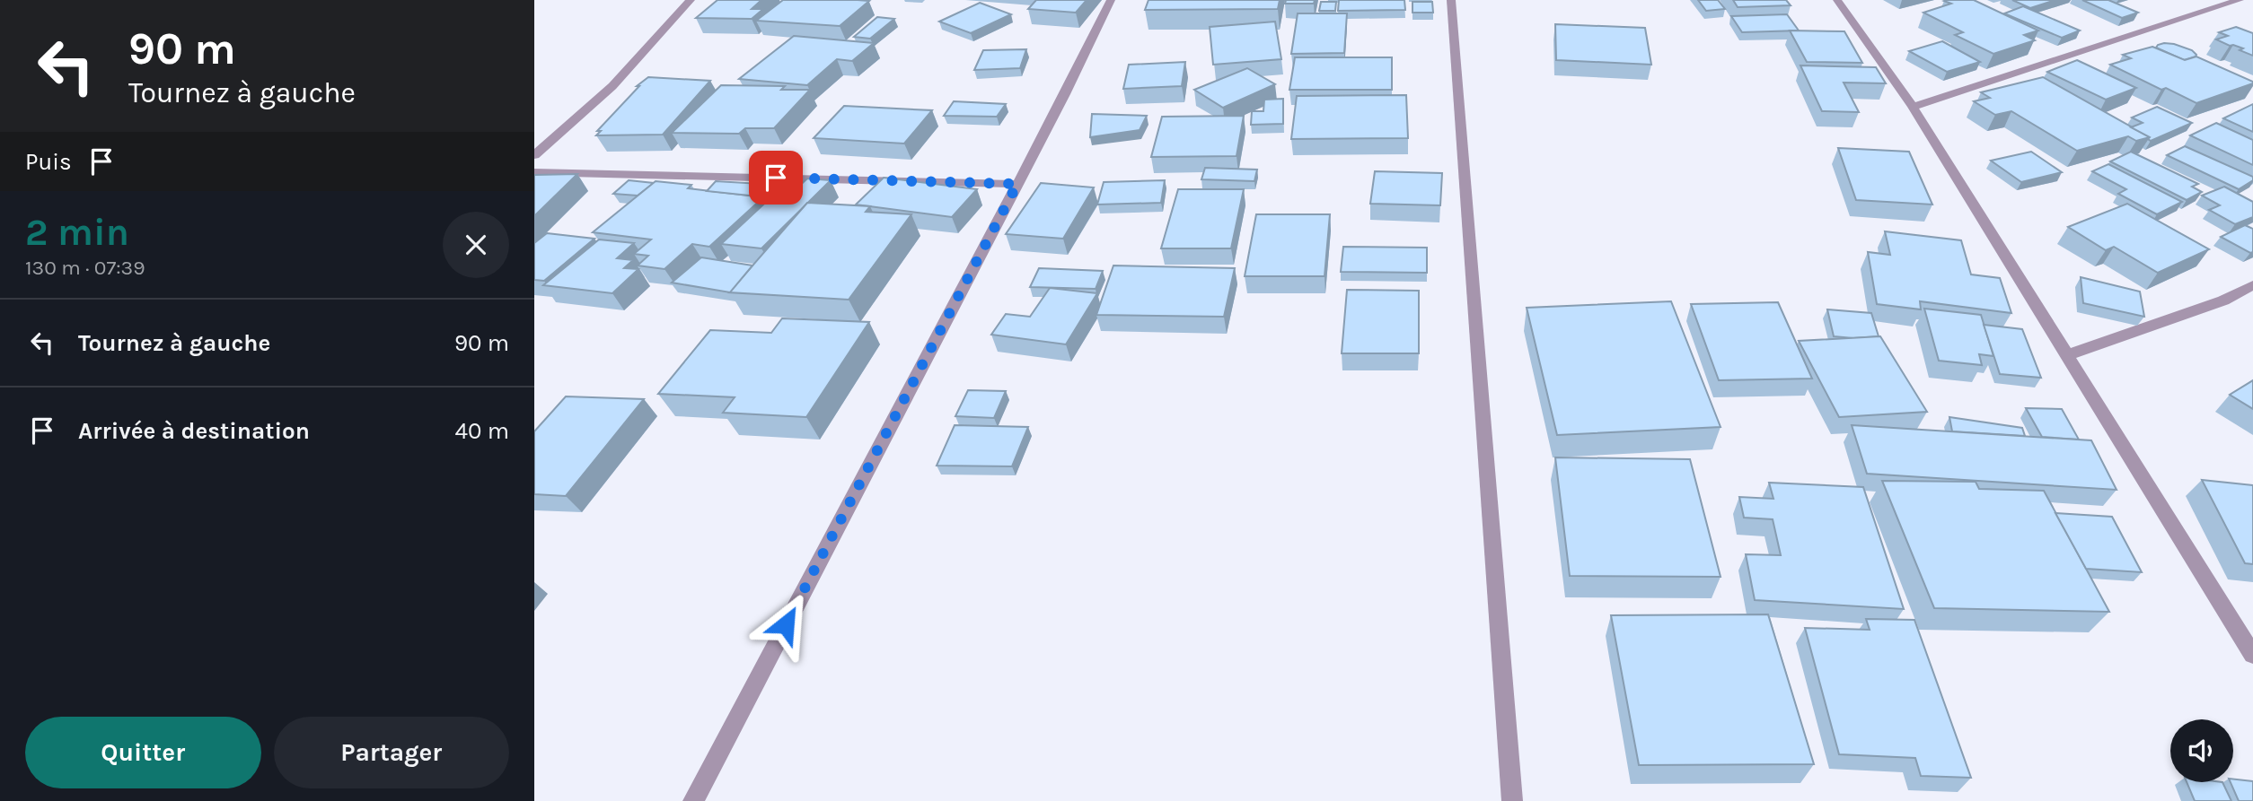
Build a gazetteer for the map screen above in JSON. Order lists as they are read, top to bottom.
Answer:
{
  "page": {
    "turn": ["90 m", "Tournez à gauche"],
    "then": "Puis",
    "heading": ["2 min", "130 m · 07:39"],
    "list": [
      {
        "name": "Tournez à gauche",
        "value": "90 m"
      },
      {
        "name": "Arrivée à destination",
        "value": "40 m"
      }
    ],
    "buttons": ["Quitter", "Partager"]
  }
}
